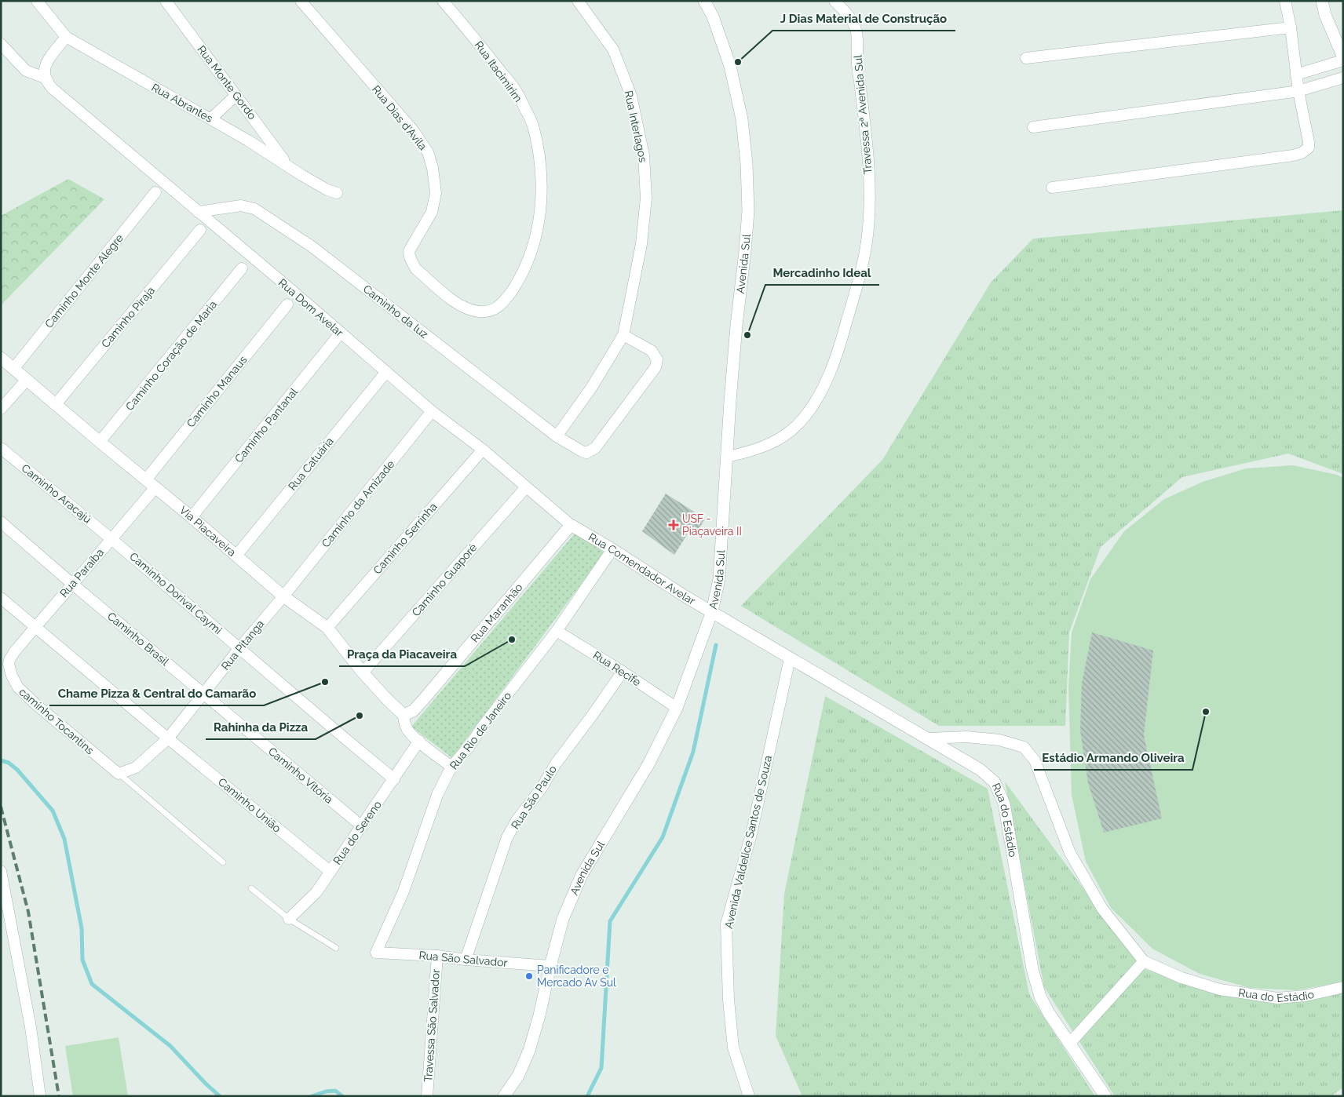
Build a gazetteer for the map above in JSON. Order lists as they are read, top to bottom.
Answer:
{
  "streets": {
    "street": [
      "Rua Itacimirim",
      "Rua Monte Gordo",
      "Rua Abrantes",
      "Travessa 2ª Avenida Sul",
      "Rua Dias d'Avila",
      "Rua Interlagos",
      "Avenida Sul",
      "Caminho Monte Alegre",
      "Rua Dom Avelar",
      "Caminho da luz",
      "Caminho Piraja",
      "Caminho Coração de Maria",
      "Caminho Manaus",
      "Caminho Pantanal",
      "Rua Catuária",
      "Caminho Aracajú",
      "Caminho da Amizade",
      "Via Piacaveira",
      "Caminho Serrinha",
      "Rua Comendador Avelar",
      "Rua Paraíba",
      "Caminho Guaporé",
      "Caminho Dorival Caymi",
      "Rua Maranhão",
      "Caminho Brasil",
      "Rua Pitanga",
      "Rua Recife",
      "caminho Tocantins",
      "Rua Rio de Janeiro",
      "Caminho Vitória",
      "Rua São Paulo",
      "Caminho União",
      "Rua do Estádio",
      "Rua do Sereno",
      "Avenida Valdelice Santos de Souza",
      "Rua São Salvador",
      "Travessa São Salvador"
    ]
  },
  "crossings": [
    ["Rua Itacimirim", "Rua Dias d'Avila"],
    ["Rua Monte Gordo", "Rua Abrantes"],
    ["Travessa 2ª Avenida Sul", "Avenida Sul"],
    ["Rua Interlagos", "Caminho da luz"],
    ["Avenida Sul", "Rua Comendador Avelar"],
    ["Avenida Sul", "Rua Recife"],
    ["Avenida Sul", "Rua do Estádio"],
    ["Avenida Sul", "Rua São Salvador"],
    ["Caminho Monte Alegre", "Via Piacaveira"],
    ["Rua Dom Avelar", "Caminho da luz"],
    ["Rua Dom Avelar", "Caminho Pantanal"],
    ["Rua Dom Avelar", "Rua Catuária"],
    ["Rua Dom Avelar", "Caminho da Amizade"],
    ["Rua Dom Avelar", "Caminho Serrinha"],
    ["Rua Dom Avelar", "Rua Comendador Avelar"],
    ["Rua Dom Avelar", "Caminho Guaporé"],
    ["Rua Dom Avelar", "Rua Maranhão"],
    ["Caminho Piraja", "Via Piacaveira"],
    ["Caminho Coração de Maria", "Via Piacaveira"],
    ["Caminho Manaus", "Via Piacaveira"],
    ["Caminho Manaus", "Rua Paraíba"],
    ["Caminho Pantanal", "Via Piacaveira"],
    ["Rua Catuária", "Via Piacaveira"],
    ["Caminho Aracajú", "Rua Paraíba"],
    ["Caminho Aracajú", "Caminho Dorival Caymi"],
    ["Caminho da Amizade", "Via Piacaveira"],
    ["Caminho da Amizade", "Rua Pitanga"],
    ["Via Piacaveira", "Caminho Serrinha"],
    ["Via Piacaveira", "Rua Paraíba"],
    ["Via Piacaveira", "Caminho Guaporé"],
    ["Via Piacaveira", "Rua Maranhão"],
    ["Via Piacaveira", "Rua Pitanga"],
    ["Rua Comendador Avelar", "Rua Maranhão"],
    ["Rua Comendador Avelar", "Rua Rio de Janeiro"],
    ["Rua Comendador Avelar", "Rua do Estádio"],
    ["Rua Paraíba", "Caminho Dorival Caymi"],
    ["Rua Paraíba", "Caminho Brasil"],
    ["Rua Paraíba", "caminho Tocantins"],
    ["Rua Paraíba", "Caminho União"],
    ["Caminho Dorival Caymi", "Rua Pitanga"],
    ["Caminho Dorival Caymi", "Rua do Sereno"],
    ["Caminho Brasil", "Rua Pitanga"],
    ["Caminho Brasil", "Caminho Vitória"],
    ["Rua Pitanga", "caminho Tocantins"],
    ["Rua Pitanga", "Caminho Vitória"],
    ["Rua Pitanga", "Caminho União"],
    ["Rua Recife", "Rua Rio de Janeiro"],
    ["Rua Recife", "Rua São Paulo"],
    ["Rua Rio de Janeiro", "Rua São Salvador"],
    ["Caminho Vitória", "Rua do Sereno"],
    ["Rua São Paulo", "Rua São Salvador"],
    ["Caminho União", "Rua do Sereno"],
    ["Rua do Estádio", "Avenida Valdelice Santos de Souza"],
    ["Rua São Salvador", "Travessa São Salvador"]
  ],
  "places": {
    "other": [
      "J Dias Material de Construção",
      "Mercadinho Ideal",
      "Praça da Piacaveira",
      "Chame Pizza & Central do Camarão",
      "Estádio Armando Oliveira",
      "Rahinha da Pizza",
      "Panificadore e Mercado Av Sul"
    ],
    "health": ["USF - Piaçaveira II"]
  }
}
